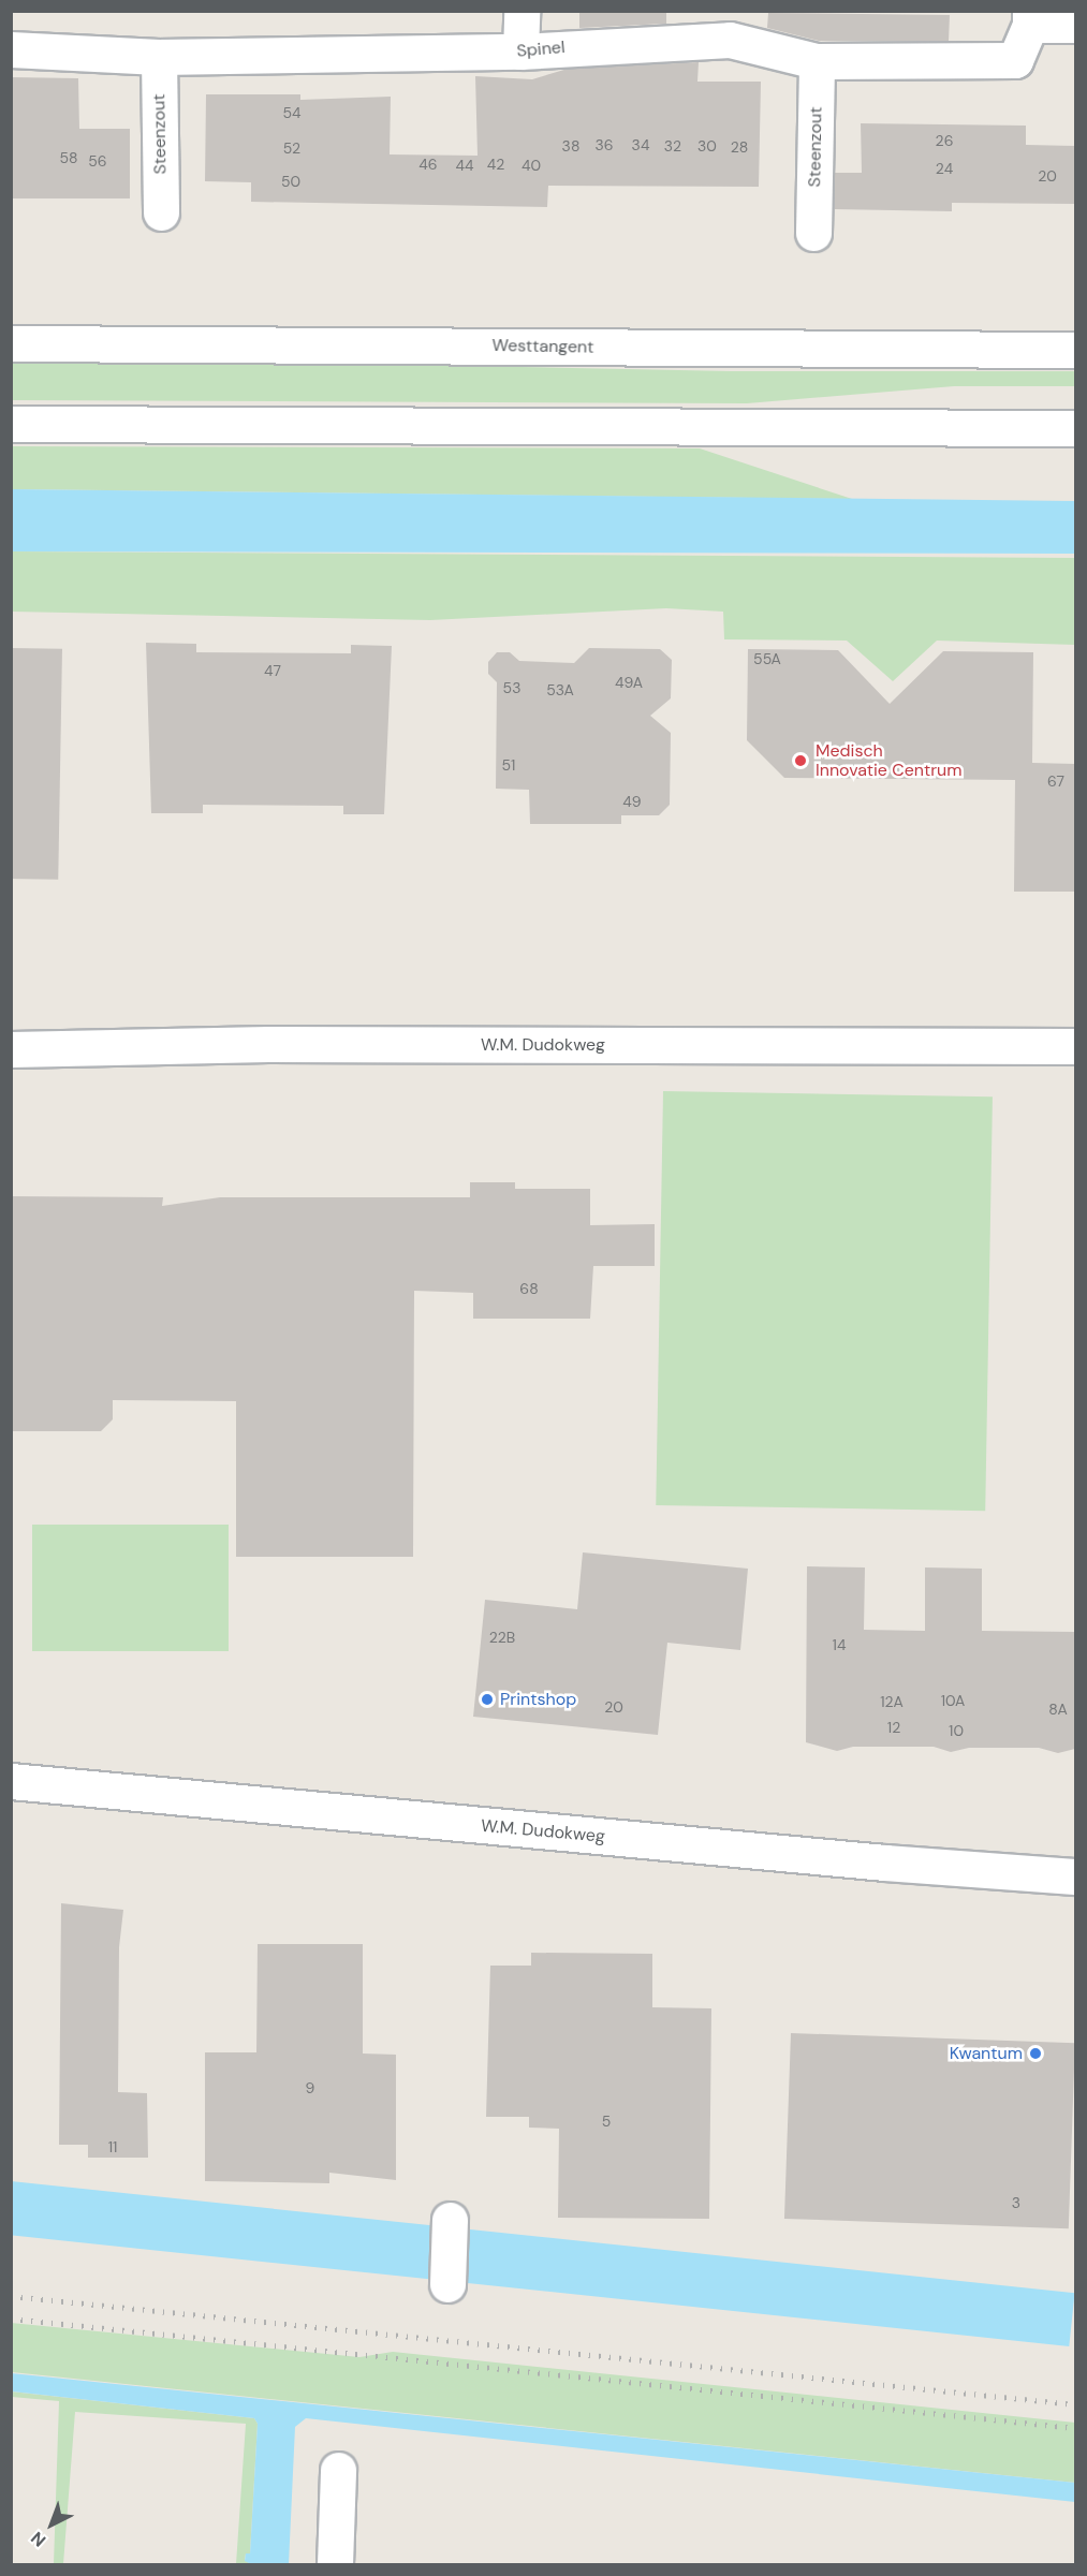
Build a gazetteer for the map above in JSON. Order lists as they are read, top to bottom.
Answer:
{
  "streets": {
    "street": [
      "Spinel",
      "Steenzout",
      "Westtangent",
      "W.M. Dudokweg"
    ]
  },
  "crossings": [
    ["Spinel", "Steenzout"]
  ],
  "places": ["Medisch Innovatie Centrum", "Printshop", "Kwantum"],
  "house_numbers": [
    "54",
    "26",
    "36",
    "34",
    "38",
    "32",
    "30",
    "28",
    "52",
    "58",
    "56",
    "46",
    "42",
    "44",
    "40",
    "24",
    "20",
    "50",
    "55A",
    "47",
    "49A",
    "53",
    "53A",
    "51",
    "67",
    "49",
    "68",
    "22B",
    "14",
    "10A",
    "12A",
    "20",
    "8A",
    "12",
    "10",
    "9",
    "5",
    "11",
    "3"
  ],
  "north": "bottom left"
}
